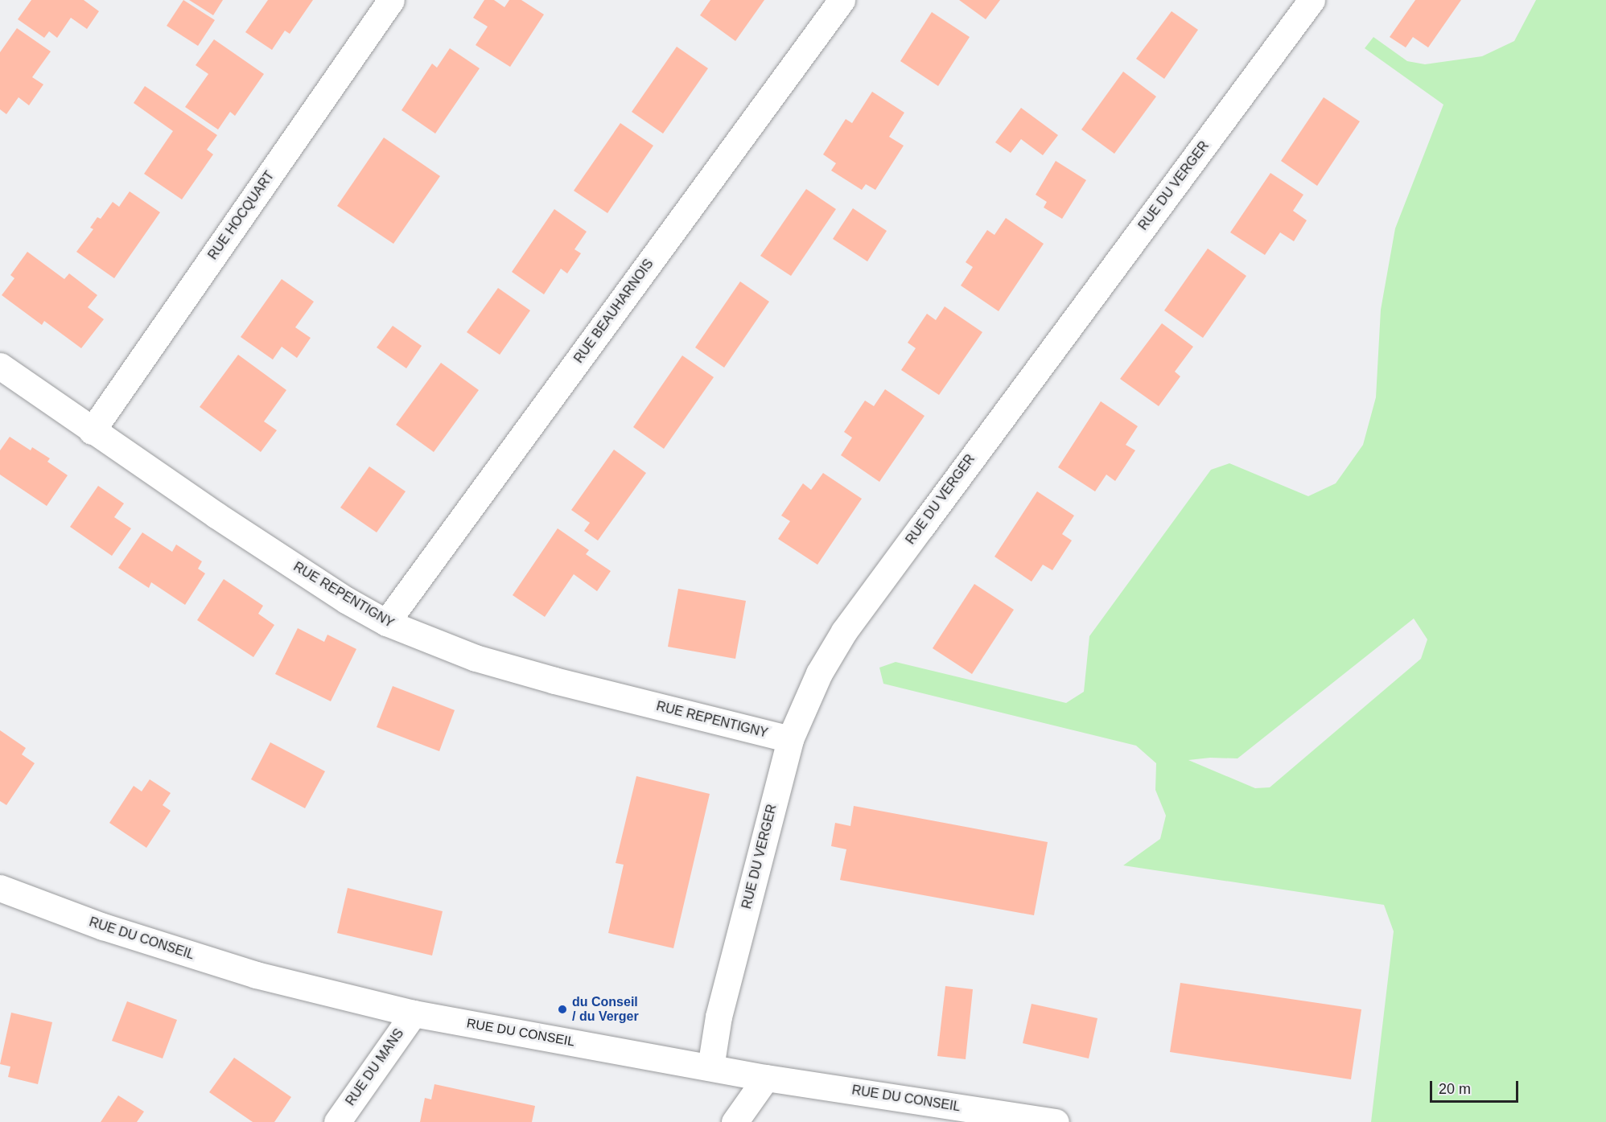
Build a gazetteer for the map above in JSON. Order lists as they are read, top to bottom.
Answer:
{
  "streets": {
    "street": [
      "RUE DU VERGER",
      "RUE HOCQUART",
      "RUE BEAUHARNOIS",
      "RUE REPENTIGNY",
      "RUE DU CONSEIL",
      "RUE DU MANS"
    ]
  },
  "crossings": [
    ["RUE DU VERGER", "RUE REPENTIGNY"],
    ["RUE DU VERGER", "RUE DU CONSEIL"],
    ["RUE HOCQUART", "RUE REPENTIGNY"],
    ["RUE BEAUHARNOIS", "RUE REPENTIGNY"],
    ["RUE DU CONSEIL", "RUE DU MANS"]
  ],
  "places": ["du Conseil / du Verger"],
  "scale_bar": "20 m"
}
